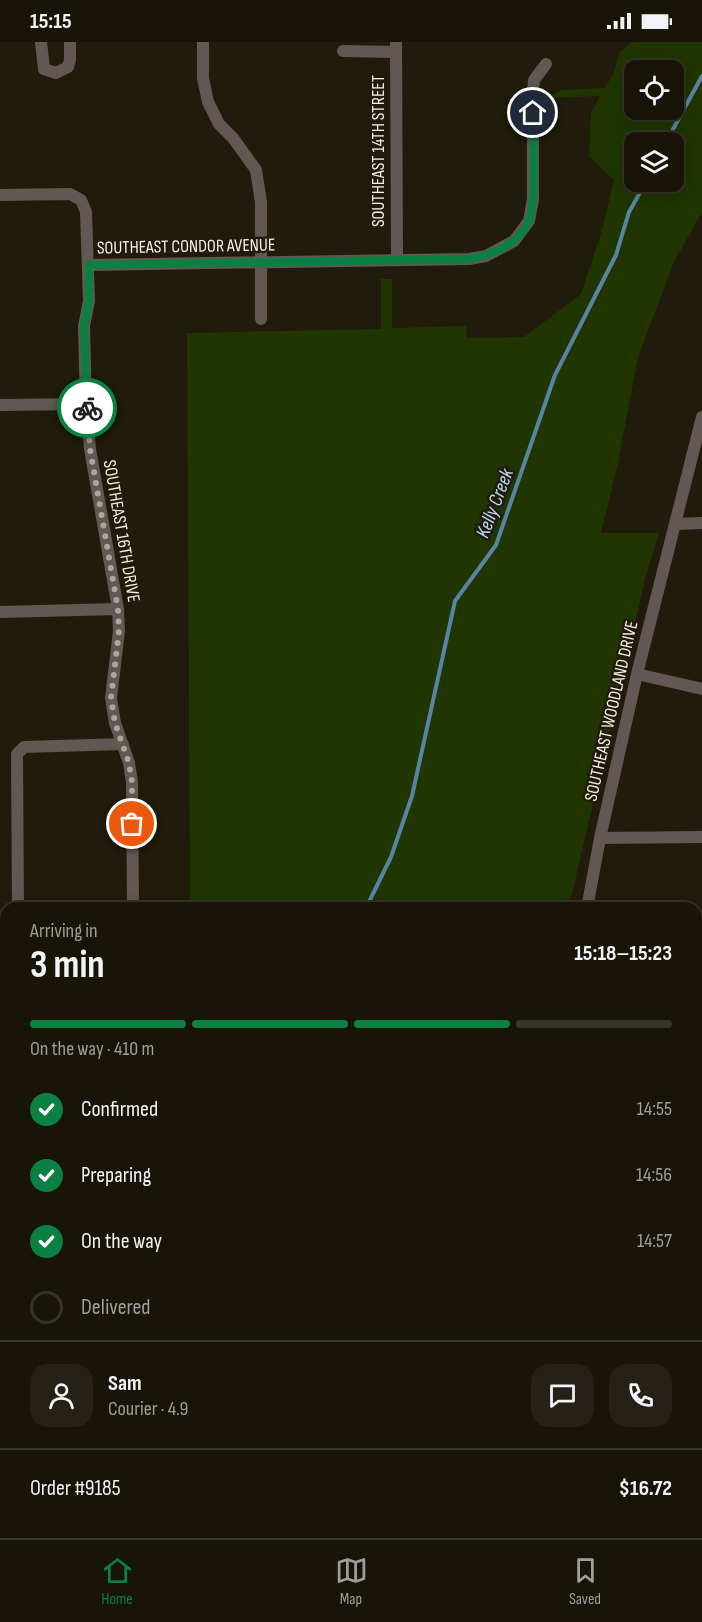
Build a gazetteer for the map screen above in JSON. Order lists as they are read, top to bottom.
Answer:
{
  "streets": {
    "street": [
      "SOUTHEAST 14TH STREET",
      "SOUTHEAST CONDOR AVENUE",
      "SOUTHEAST 16TH DRIVE",
      "SOUTHEAST WOODLAND DRIVE"
    ]
  },
  "crossings": [
    ["SOUTHEAST 14TH STREET", "SOUTHEAST CONDOR AVENUE"],
    ["SOUTHEAST CONDOR AVENUE", "SOUTHEAST 16TH DRIVE"]
  ],
  "water": ["Kelly Creek"],
  "page": {
    "status": "15:15",
    "heading": ["3 min", "Arriving in", "15:18–15:23"],
    "panel": [
      "Sam",
      "Courier · 4.9",
      "Order #9185",
      "$16.72"
    ],
    "bar": "On the way · 410 m",
    "list": [
      ["Confirmed", "14:55"],
      ["Preparing", "14:56"],
      ["On the way", "14:57"],
      "Delivered"
    ],
    "tabs": ["Home", "Map", "Saved"]
  }
}
